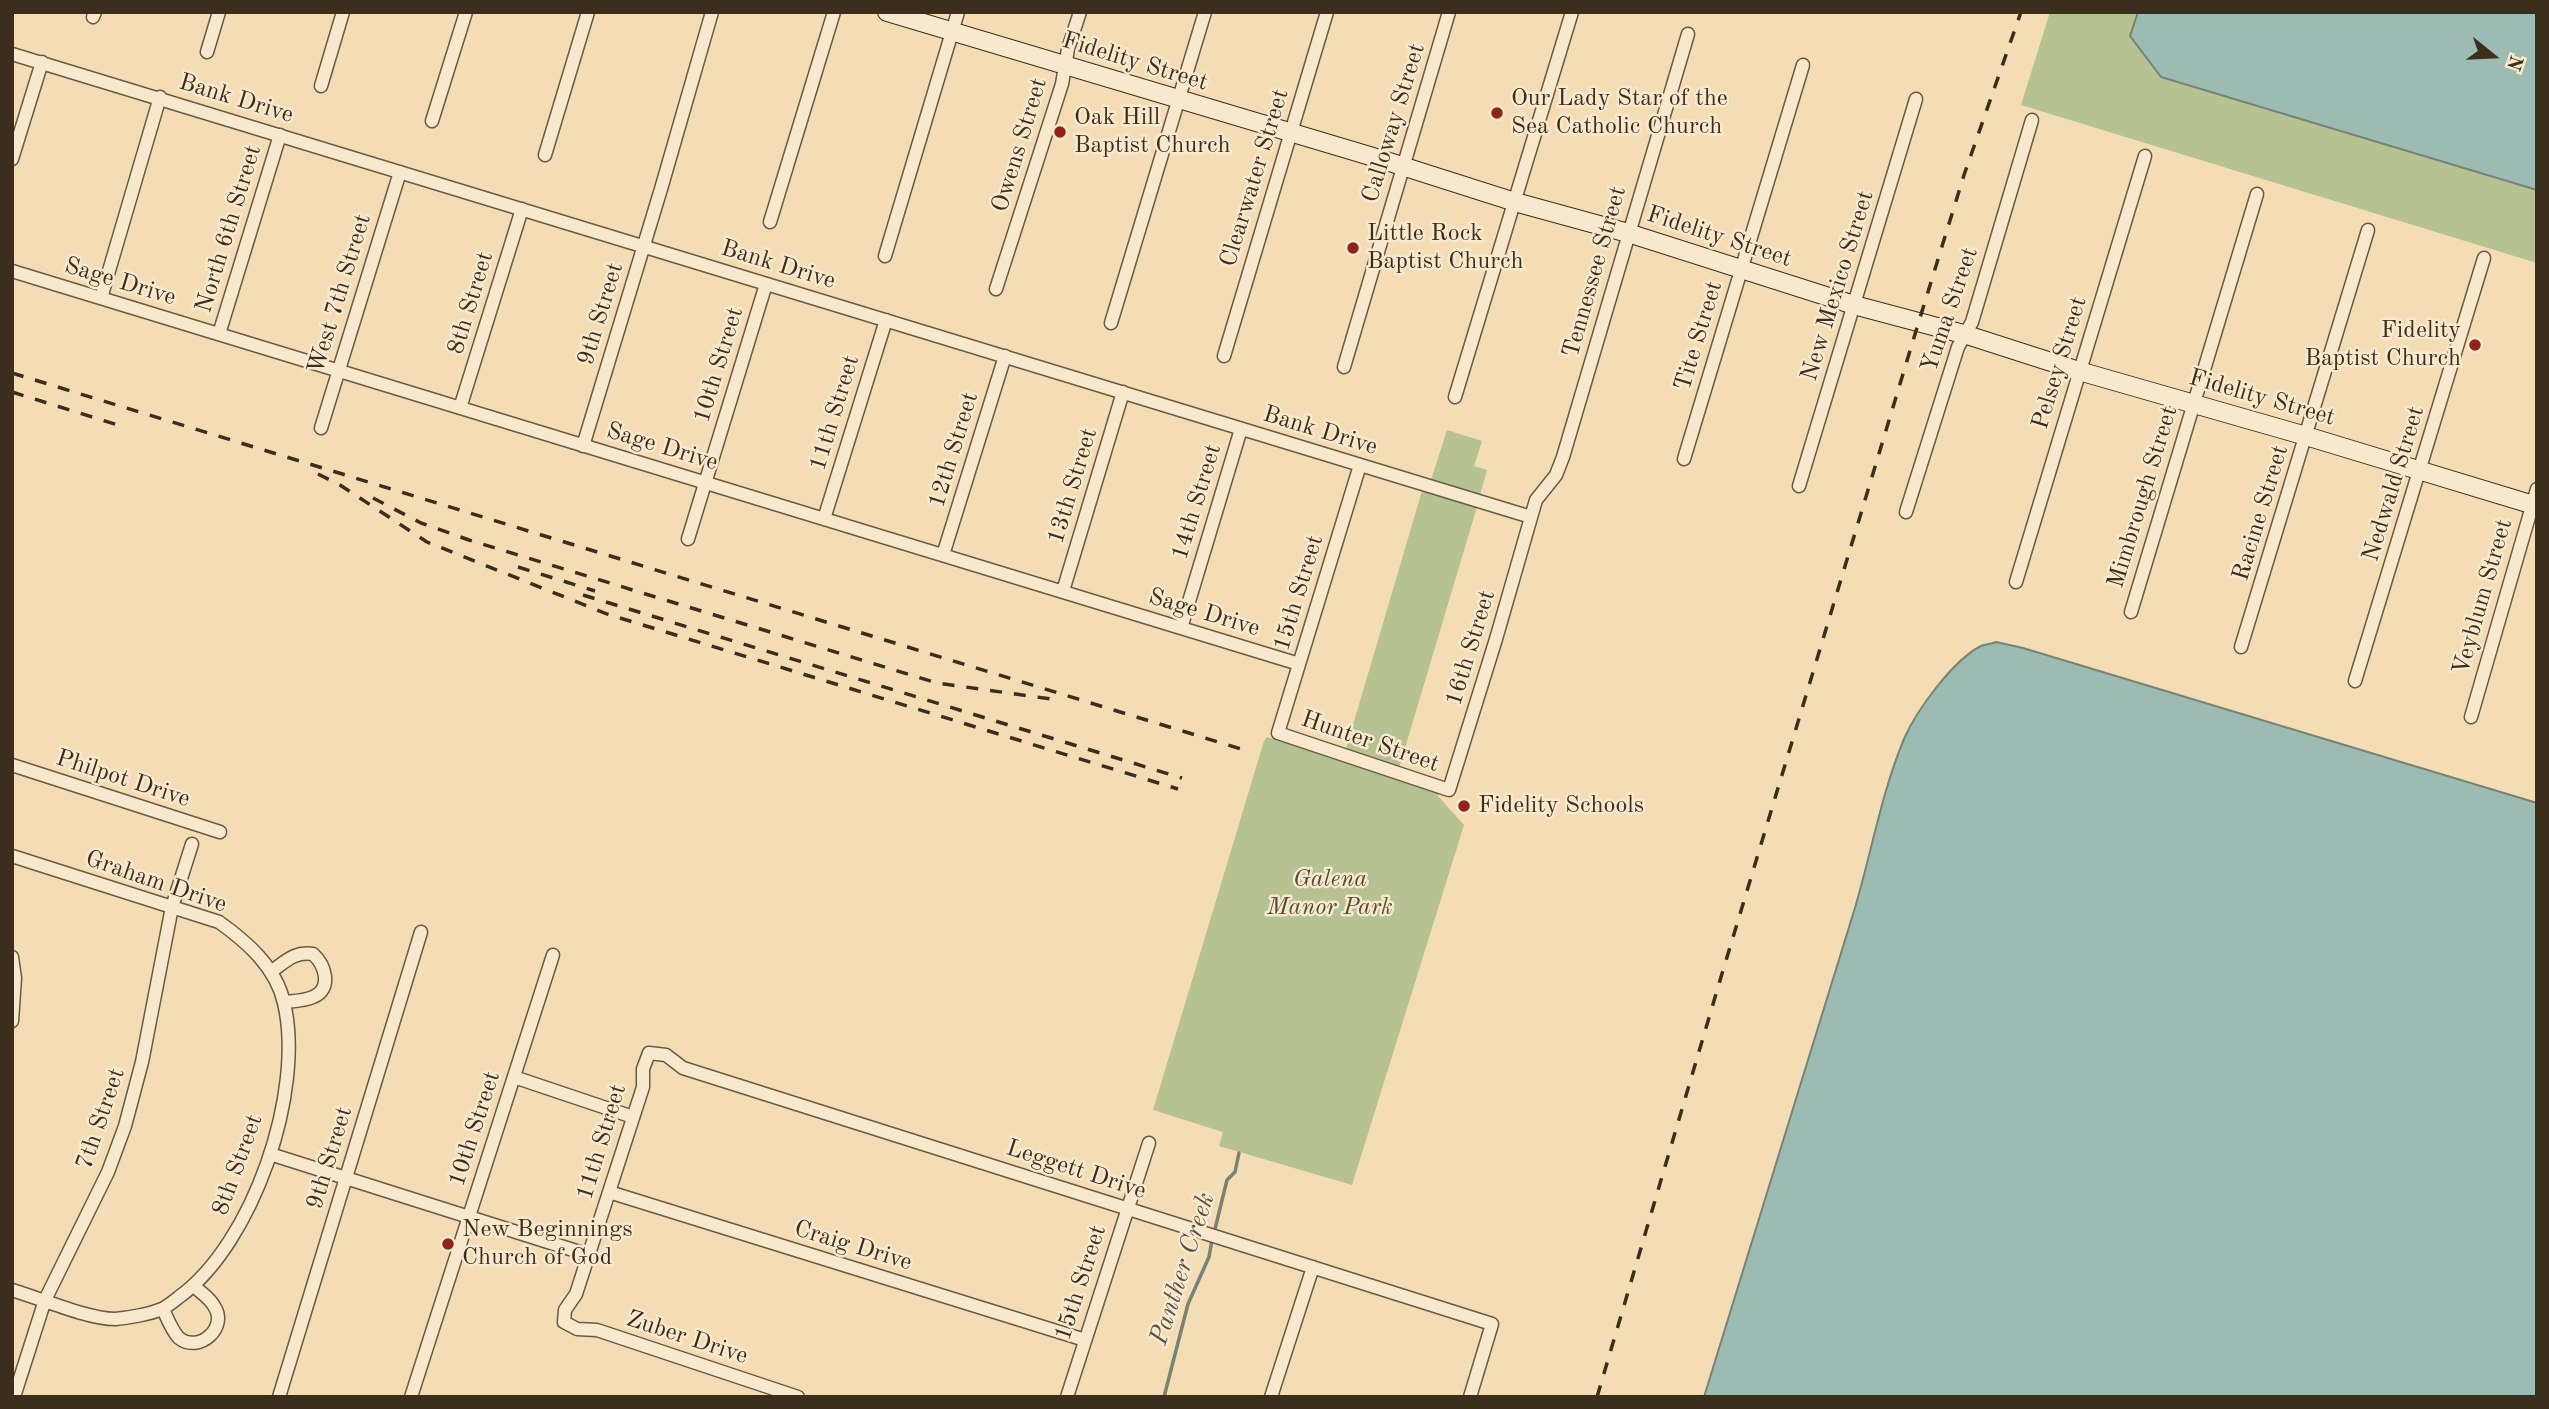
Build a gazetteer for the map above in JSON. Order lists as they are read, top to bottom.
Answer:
{
  "streets": {
    "main road": ["Fidelity Street"],
    "street": [
      "Bank Drive",
      "Calloway Street",
      "Owens Street",
      "Clearwater Street",
      "North 6th Street",
      "Tennessee Street",
      "Sage Drive",
      "New Mexico Street",
      "West 7th Street",
      "8th Street",
      "Yuma Street",
      "9th Street",
      "Tite Street",
      "Pelsey Street",
      "10th Street",
      "11th Street",
      "12th Street",
      "Nedwald Street",
      "13th Street",
      "Mimbrough Street",
      "14th Street",
      "Racine Street",
      "15th Street",
      "Veyblum Street",
      "16th Street",
      "Hunter Street",
      "Philpot Drive",
      "Graham Drive",
      "7th Street",
      "Leggett Drive",
      "Craig Drive",
      "Zuber Drive"
    ]
  },
  "crossings": [
    ["Fidelity Street", "Calloway Street"],
    ["Fidelity Street", "Owens Street"],
    ["Fidelity Street", "Clearwater Street"],
    ["Fidelity Street", "Tennessee Street"],
    ["Fidelity Street", "New Mexico Street"],
    ["Fidelity Street", "Yuma Street"],
    ["Fidelity Street", "Tite Street"],
    ["Fidelity Street", "Pelsey Street"],
    ["Fidelity Street", "Nedwald Street"],
    ["Fidelity Street", "Mimbrough Street"],
    ["Fidelity Street", "Racine Street"],
    ["Fidelity Street", "Veyblum Street"],
    ["Bank Drive", "North 6th Street"],
    ["Bank Drive", "Tennessee Street"],
    ["Bank Drive", "West 7th Street"],
    ["Bank Drive", "8th Street"],
    ["Bank Drive", "9th Street"],
    ["Bank Drive", "10th Street"],
    ["Bank Drive", "11th Street"],
    ["Bank Drive", "12th Street"],
    ["Bank Drive", "13th Street"],
    ["Bank Drive", "14th Street"],
    ["Bank Drive", "15th Street"],
    ["Bank Drive", "16th Street"],
    ["North 6th Street", "Sage Drive"],
    ["Tennessee Street", "16th Street"],
    ["Sage Drive", "West 7th Street"],
    ["Sage Drive", "8th Street"],
    ["Sage Drive", "9th Street"],
    ["Sage Drive", "10th Street"],
    ["Sage Drive", "11th Street"],
    ["Sage Drive", "12th Street"],
    ["Sage Drive", "13th Street"],
    ["Sage Drive", "14th Street"],
    ["Sage Drive", "15th Street"],
    ["8th Street", "Graham Drive"],
    ["11th Street", "Leggett Drive"],
    ["11th Street", "Craig Drive"],
    ["11th Street", "Zuber Drive"],
    ["15th Street", "Hunter Street"],
    ["15th Street", "Leggett Drive"],
    ["15th Street", "Craig Drive"],
    ["16th Street", "Hunter Street"],
    ["Graham Drive", "7th Street"]
  ],
  "water": ["Panther Creek"],
  "parks": ["Galena Manor Park"],
  "places": [
    "Our Lady Star of the Sea Catholic Church",
    "Oak Hill Baptist Church",
    "Little Rock Baptist Church",
    "Fidelity Baptist Church",
    "Fidelity Schools",
    "New Beginnings Church of God"
  ],
  "north": "right"
}
